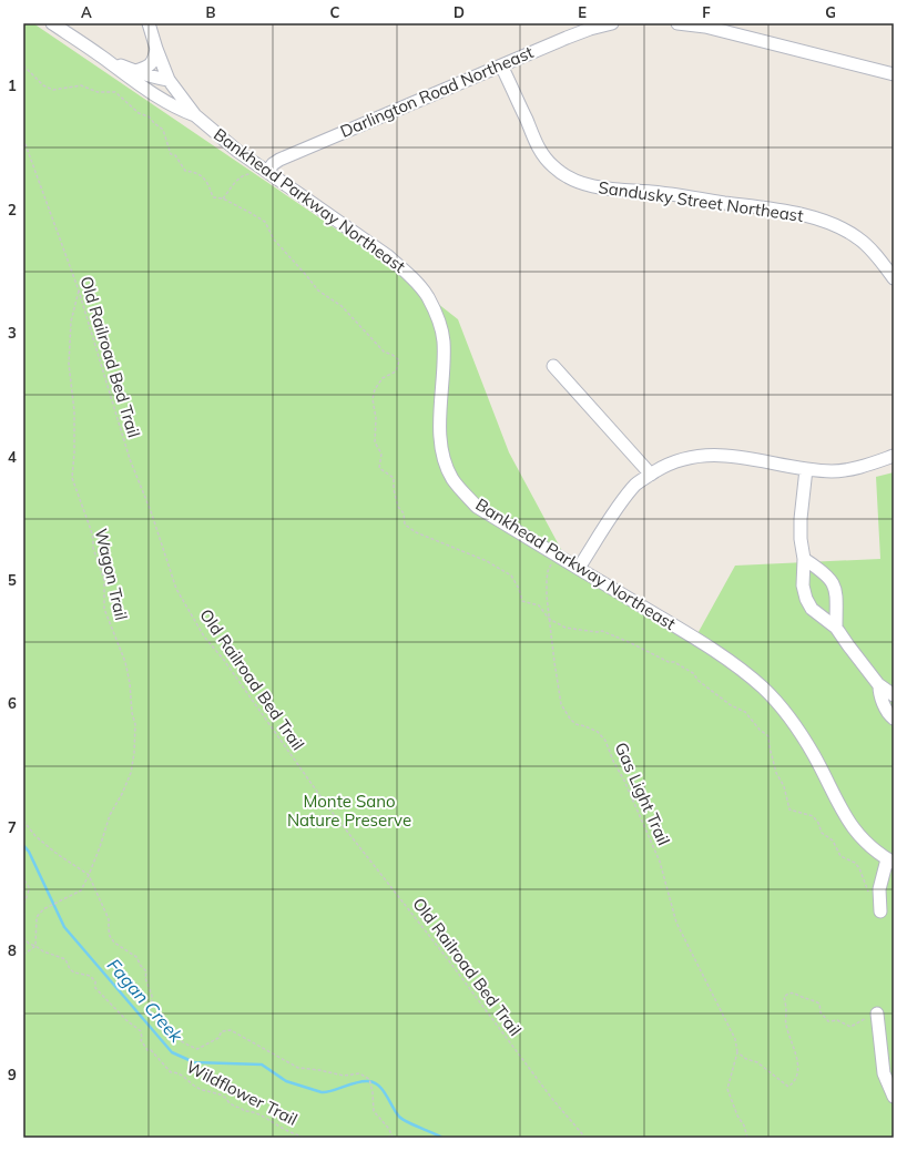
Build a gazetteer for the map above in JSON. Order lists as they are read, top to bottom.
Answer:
{
  "streets": {
    "street": ["Darlington Road Northeast", "Bankhead Parkway Northeast", "Sandusky Street Northeast"],
    "path": [
      "Old Railroad Bed Trail",
      "Wagon Trail",
      "Gas Light Trail",
      "Wildflower Trail"
    ]
  },
  "crossings": [
    ["Darlington Road Northeast", "Bankhead Parkway Northeast"],
    ["Darlington Road Northeast", "Sandusky Street Northeast"],
    ["Bankhead Parkway Northeast", "Gas Light Trail"],
    ["Old Railroad Bed Trail", "Wagon Trail"],
    ["Wagon Trail", "Wildflower Trail"]
  ],
  "water": ["Fagan Creek"],
  "parks": ["Monte Sano Nature Preserve"],
  "grid": {
    "columns": [
      "A",
      "B",
      "C",
      "D",
      "E",
      "F",
      "G"
    ],
    "rows": [
      "1",
      "2",
      "3",
      "4",
      "5",
      "6",
      "7",
      "8",
      "9"
    ]
  }
}
